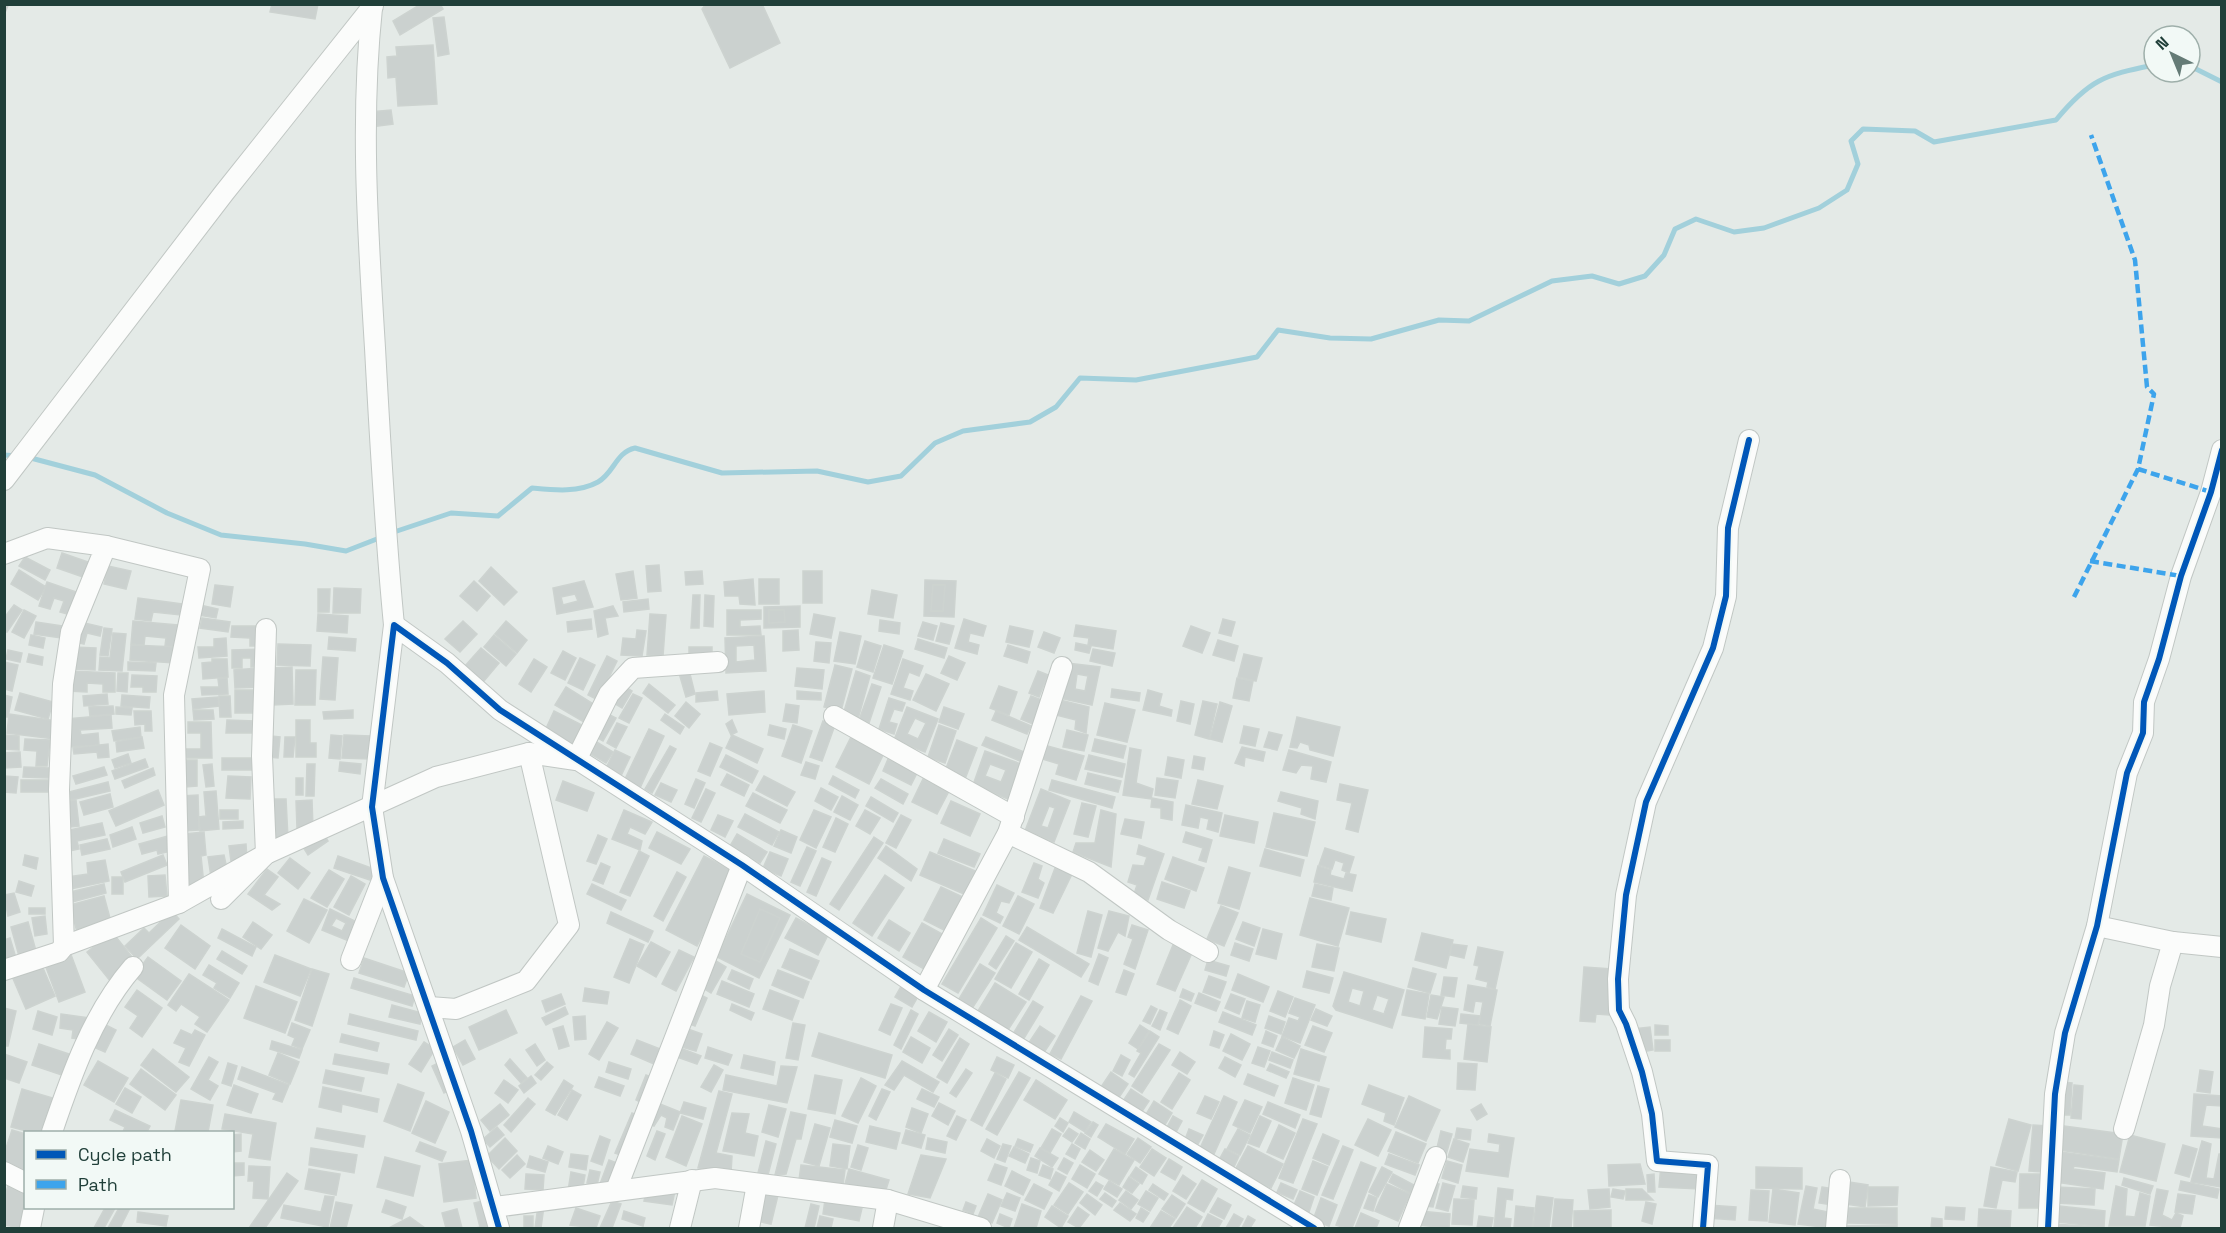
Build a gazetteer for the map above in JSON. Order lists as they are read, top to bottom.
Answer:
{
  "legend": ["Cycle path", "Path"],
  "north": "top left"
}
